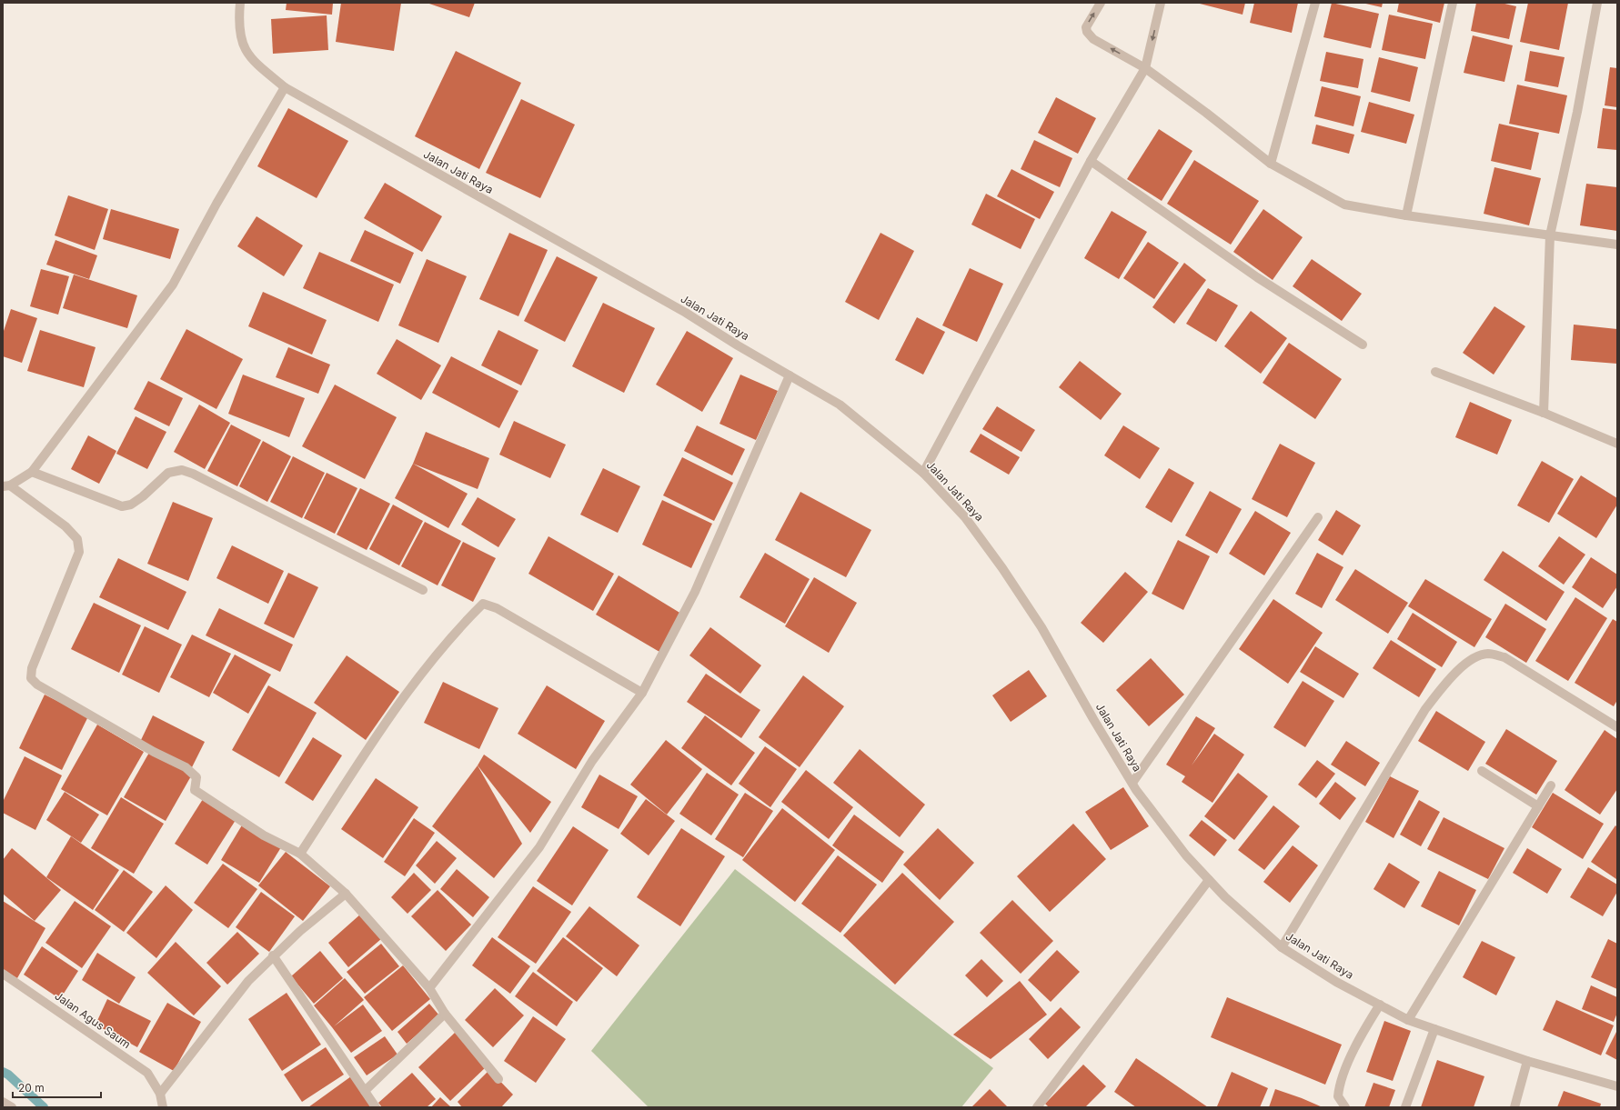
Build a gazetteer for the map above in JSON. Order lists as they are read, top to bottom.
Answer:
{
  "streets": {
    "street": ["Jalan Jati Raya", "Jalan Agus Saum"]
  },
  "scale_bar": "20 m"
}
